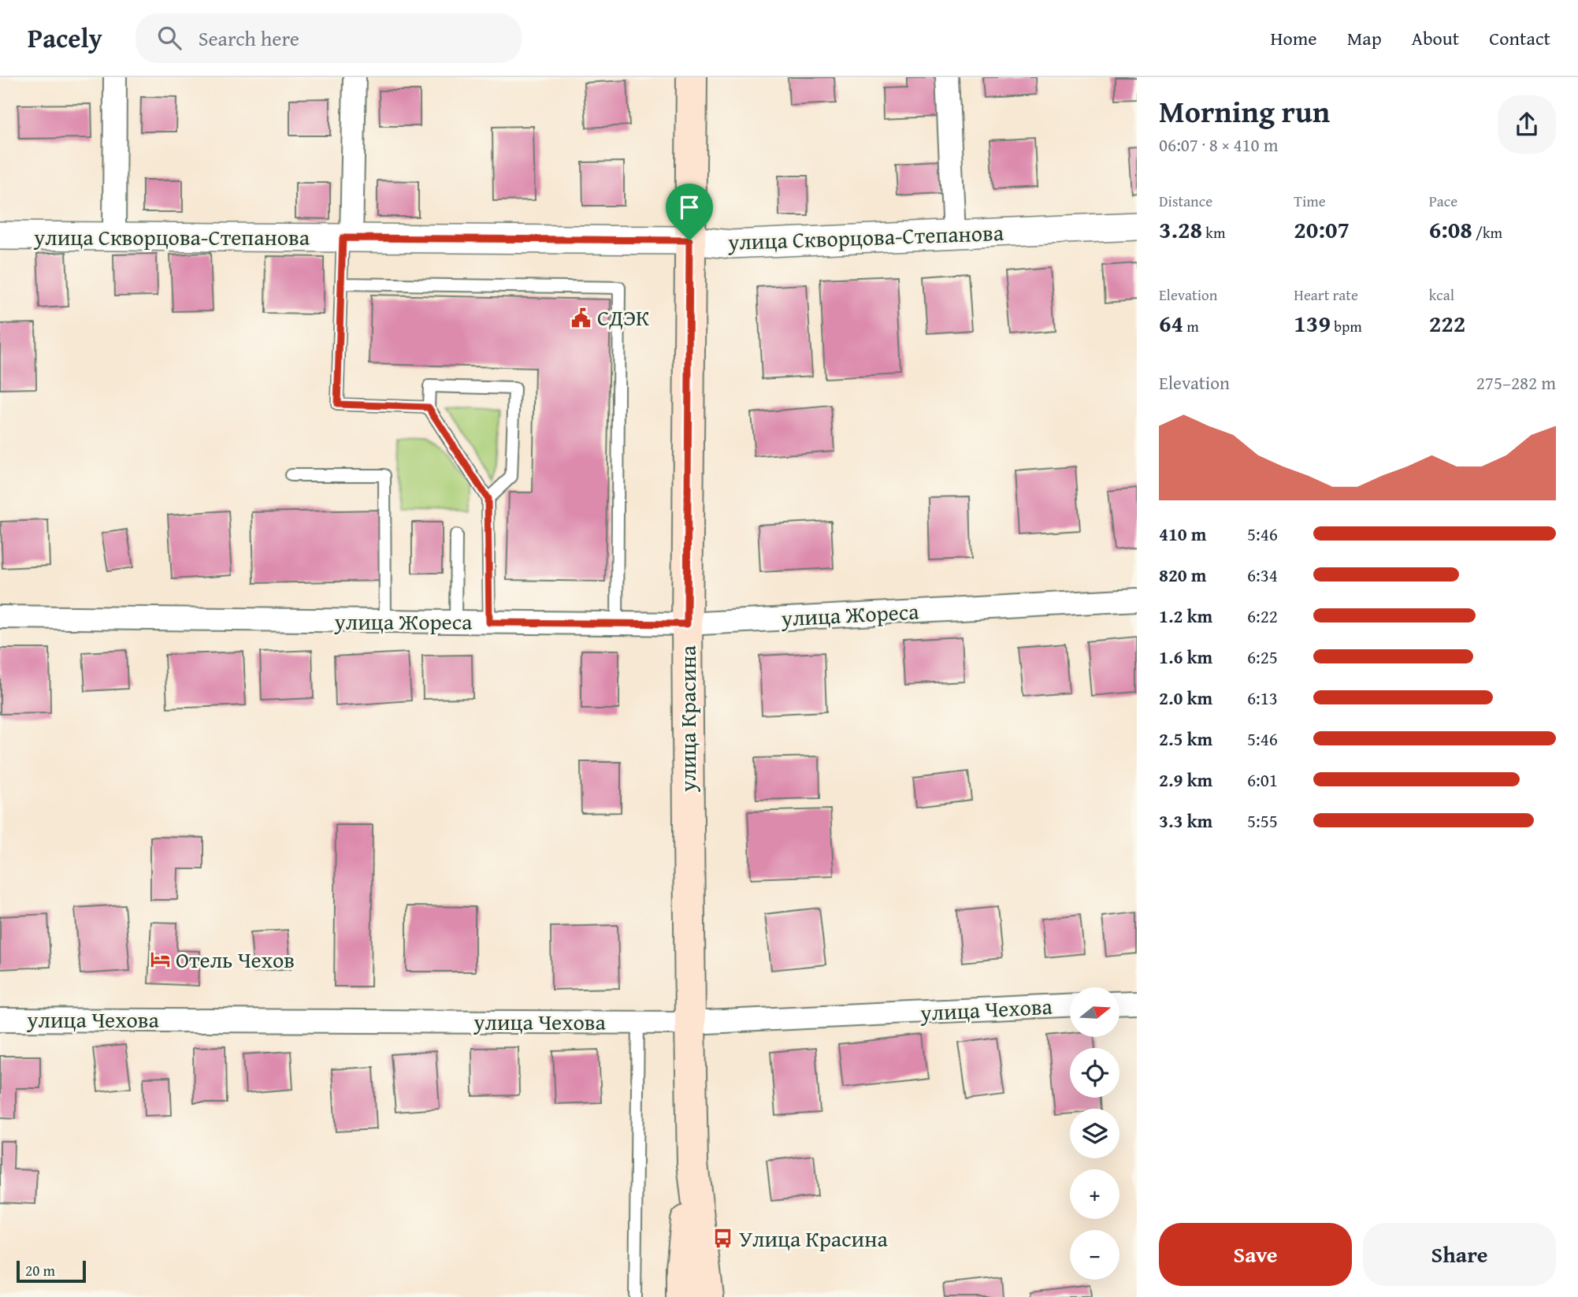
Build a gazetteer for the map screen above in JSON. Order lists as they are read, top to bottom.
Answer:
{
  "streets": {
    "main road": ["улица Красина"],
    "street": ["улица Скворцова-Степанова", "улица Жореса", "улица Чехова"]
  },
  "crossings": [
    ["улица Скворцова-Степанова", "улица Красина"],
    ["улица Жореса", "улица Красина"],
    ["улица Красина", "улица Чехова"]
  ],
  "places": {
    "public building": ["СДЭК"],
    "hotel": ["Отель Чехов"],
    "bus stop": ["Улица Красина"]
  },
  "scale_bar": "20 m",
  "north": "right",
  "page": {
    "header": "Pacely",
    "search": "Search here",
    "nav": [
      "Home",
      "Map",
      "About",
      "Contact"
    ],
    "heading": ["Morning run", "06:07 · 8 × 410 m"],
    "stats": [
      ["Distance", "3.28 km"],
      ["Time", "20:07"],
      ["Pace", "6:08 /km"],
      ["Elevation", "64 m"],
      ["Heart rate", "139 bpm"],
      ["kcal", "222"]
    ],
    "chart": ["Elevation", "275–282 m"],
    "list": [
      {
        "name": "410 m",
        "note": "5:46"
      },
      {
        "name": "820 m",
        "note": "6:34"
      },
      {
        "name": "1.2 km",
        "note": "6:22"
      },
      {
        "name": "1.6 km",
        "note": "6:25"
      },
      {
        "name": "2.0 km",
        "note": "6:13"
      },
      {
        "name": "2.5 km",
        "note": "5:46"
      },
      {
        "name": "2.9 km",
        "note": "6:01"
      },
      {
        "name": "3.3 km",
        "note": "5:55"
      }
    ],
    "map_buttons": ["+", "−"],
    "buttons": ["Save", "Share"],
    "scale": "20 m"
  }
}
